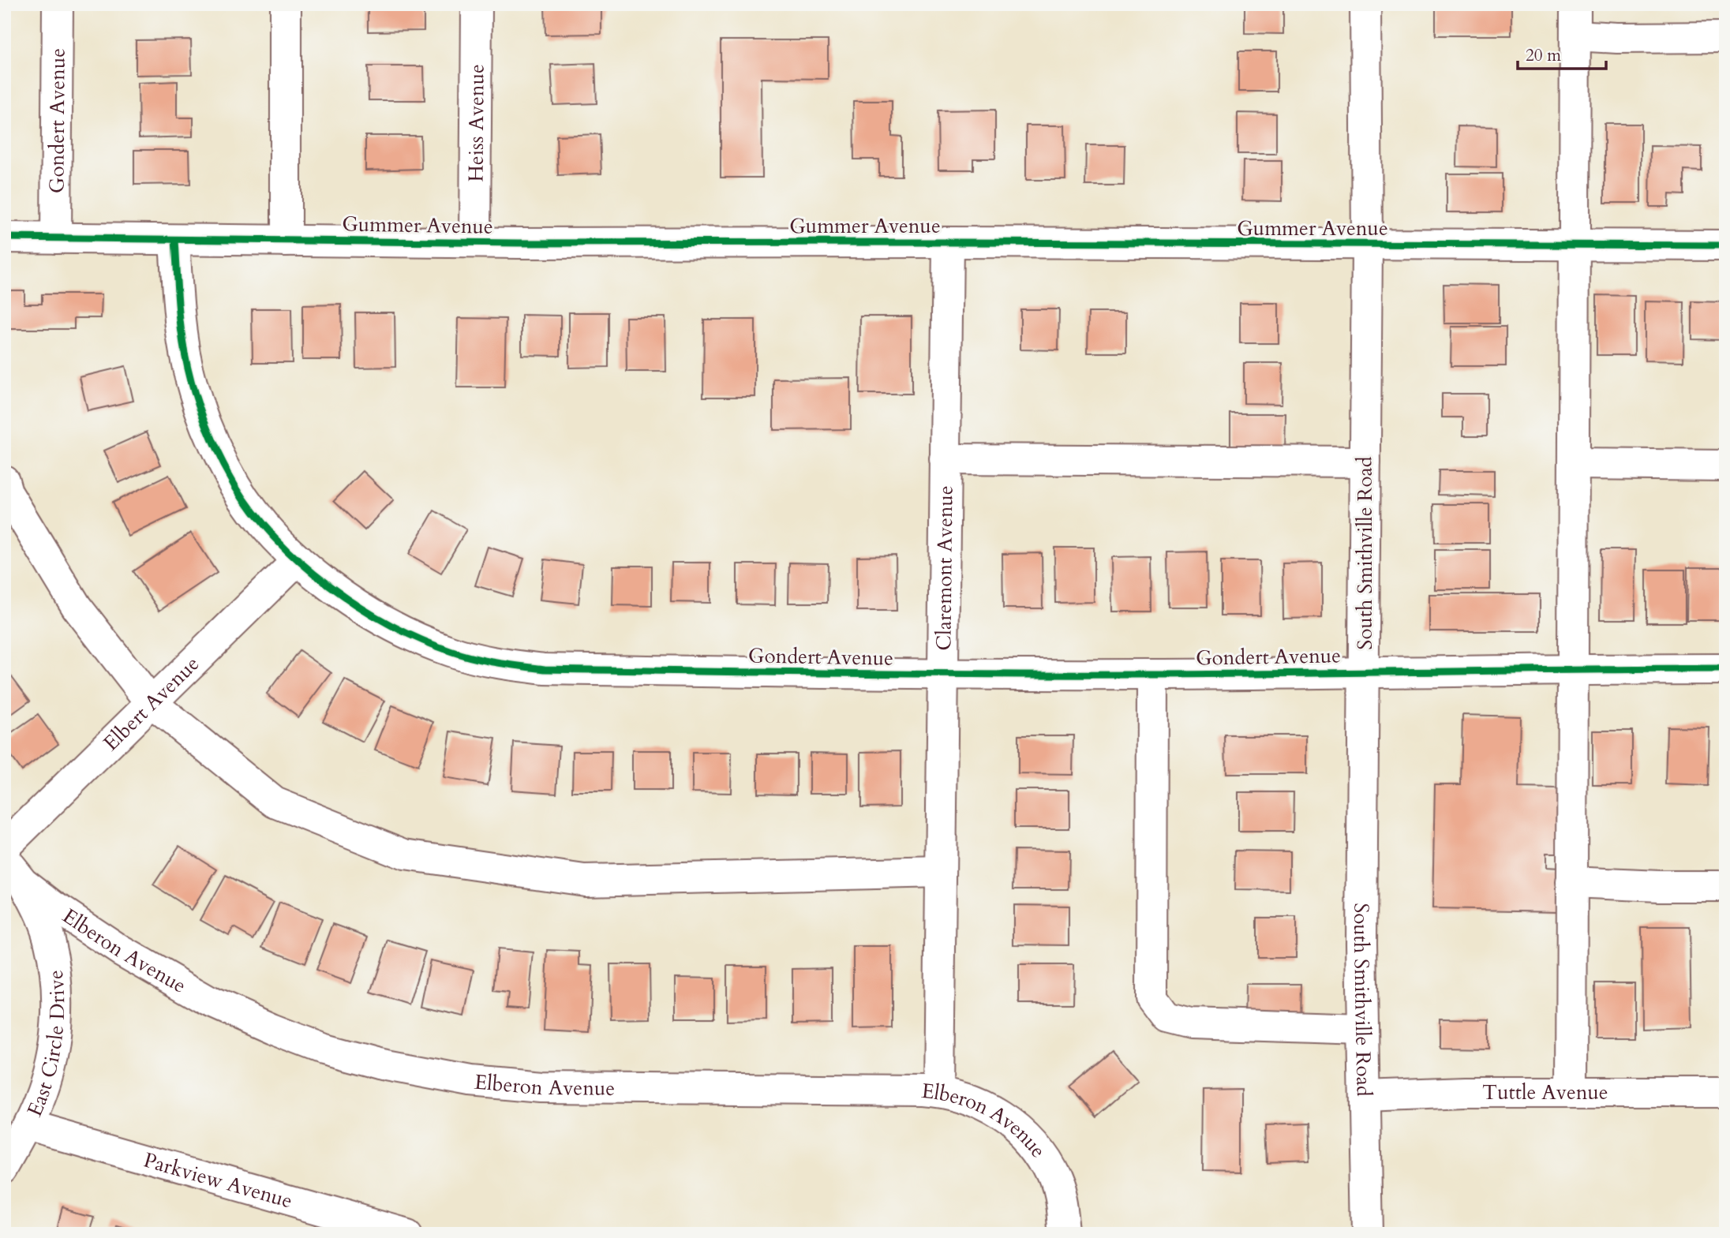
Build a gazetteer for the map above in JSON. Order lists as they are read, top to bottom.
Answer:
{
  "streets": {
    "street": [
      "Gondert Avenue",
      "Heiss Avenue",
      "Gummer Avenue",
      "South Smithville Road",
      "Claremont Avenue",
      "Elbert Avenue",
      "Elberon Avenue",
      "East Circle Drive",
      "Tuttle Avenue",
      "Parkview Avenue"
    ]
  },
  "crossings": [
    ["Gondert Avenue", "Gummer Avenue"],
    ["Gondert Avenue", "South Smithville Road"],
    ["Gondert Avenue", "Claremont Avenue"],
    ["Gondert Avenue", "Elbert Avenue"],
    ["Heiss Avenue", "Gummer Avenue"],
    ["Gummer Avenue", "South Smithville Road"],
    ["Gummer Avenue", "Claremont Avenue"],
    ["South Smithville Road", "Tuttle Avenue"],
    ["Claremont Avenue", "Elberon Avenue"],
    ["Elberon Avenue", "East Circle Drive"],
    ["East Circle Drive", "Parkview Avenue"]
  ],
  "scale_bar": "20 m"
}
